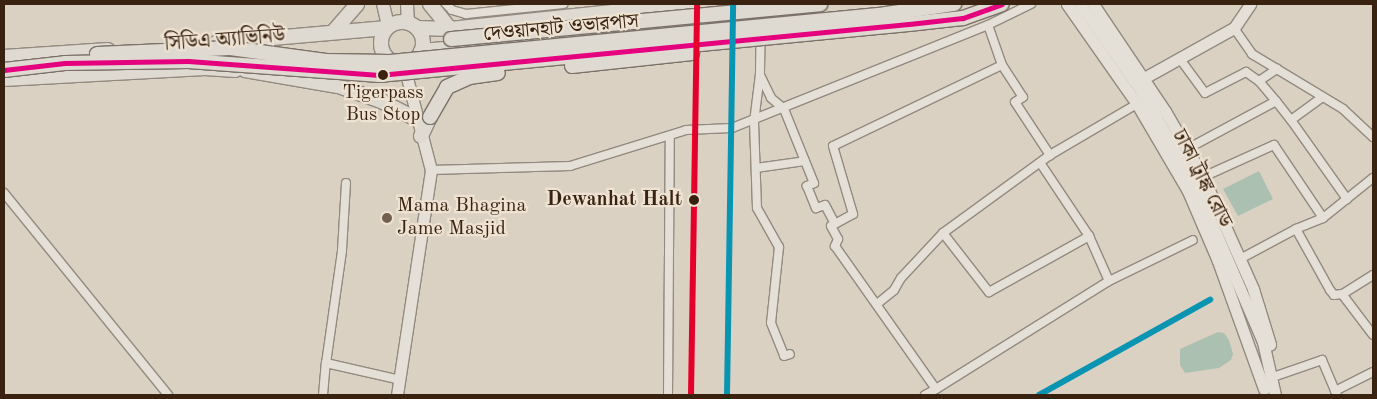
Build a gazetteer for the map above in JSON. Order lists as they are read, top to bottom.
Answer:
{
  "streets": {
    "highway": ["দেওয়ানহাট ওভারপাস", "সিডিএ অ্যাভিনিউ"],
    "main road": ["ঢাকা ট্রাঙ্ক রোড"]
  },
  "places": ["Tigerpass Bus Stop", "Dewanhat Halt", "Mama Bhagina Jame Masjid"]
}
